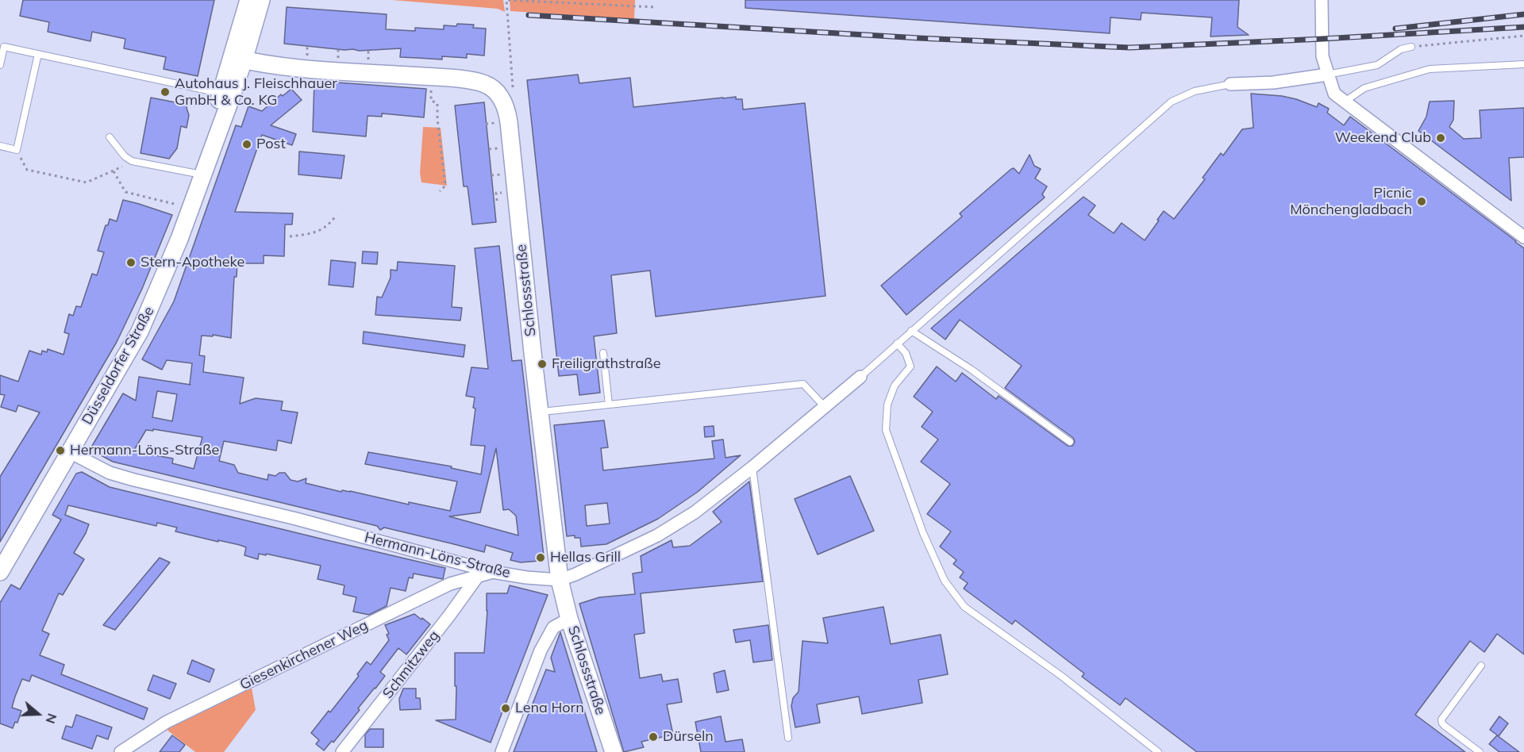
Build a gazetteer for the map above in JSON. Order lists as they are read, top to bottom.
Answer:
{
  "streets": {
    "street": [
      "Schlossstraße",
      "Düsseldorfer Straße",
      "Hermann-Löns-Straße",
      "Giesenkirchener Weg",
      "Schmitzweg"
    ]
  },
  "crossings": [
    ["Schlossstraße", "Hermann-Löns-Straße"],
    ["Düsseldorfer Straße", "Hermann-Löns-Straße"],
    ["Hermann-Löns-Straße", "Giesenkirchener Weg"],
    ["Giesenkirchener Weg", "Schmitzweg"]
  ],
  "places": [
    "Autohaus J. Fleischhauer GmbH & Co. KG",
    "Weekend Club",
    "Post",
    "Picnic Mönchengladbach",
    "Stern-Apotheke",
    "Freiligrathstraße",
    "Hermann-Löns-Straße",
    "Hellas Grill",
    "Lena Horn",
    "Dürseln"
  ],
  "north": "right"
}
